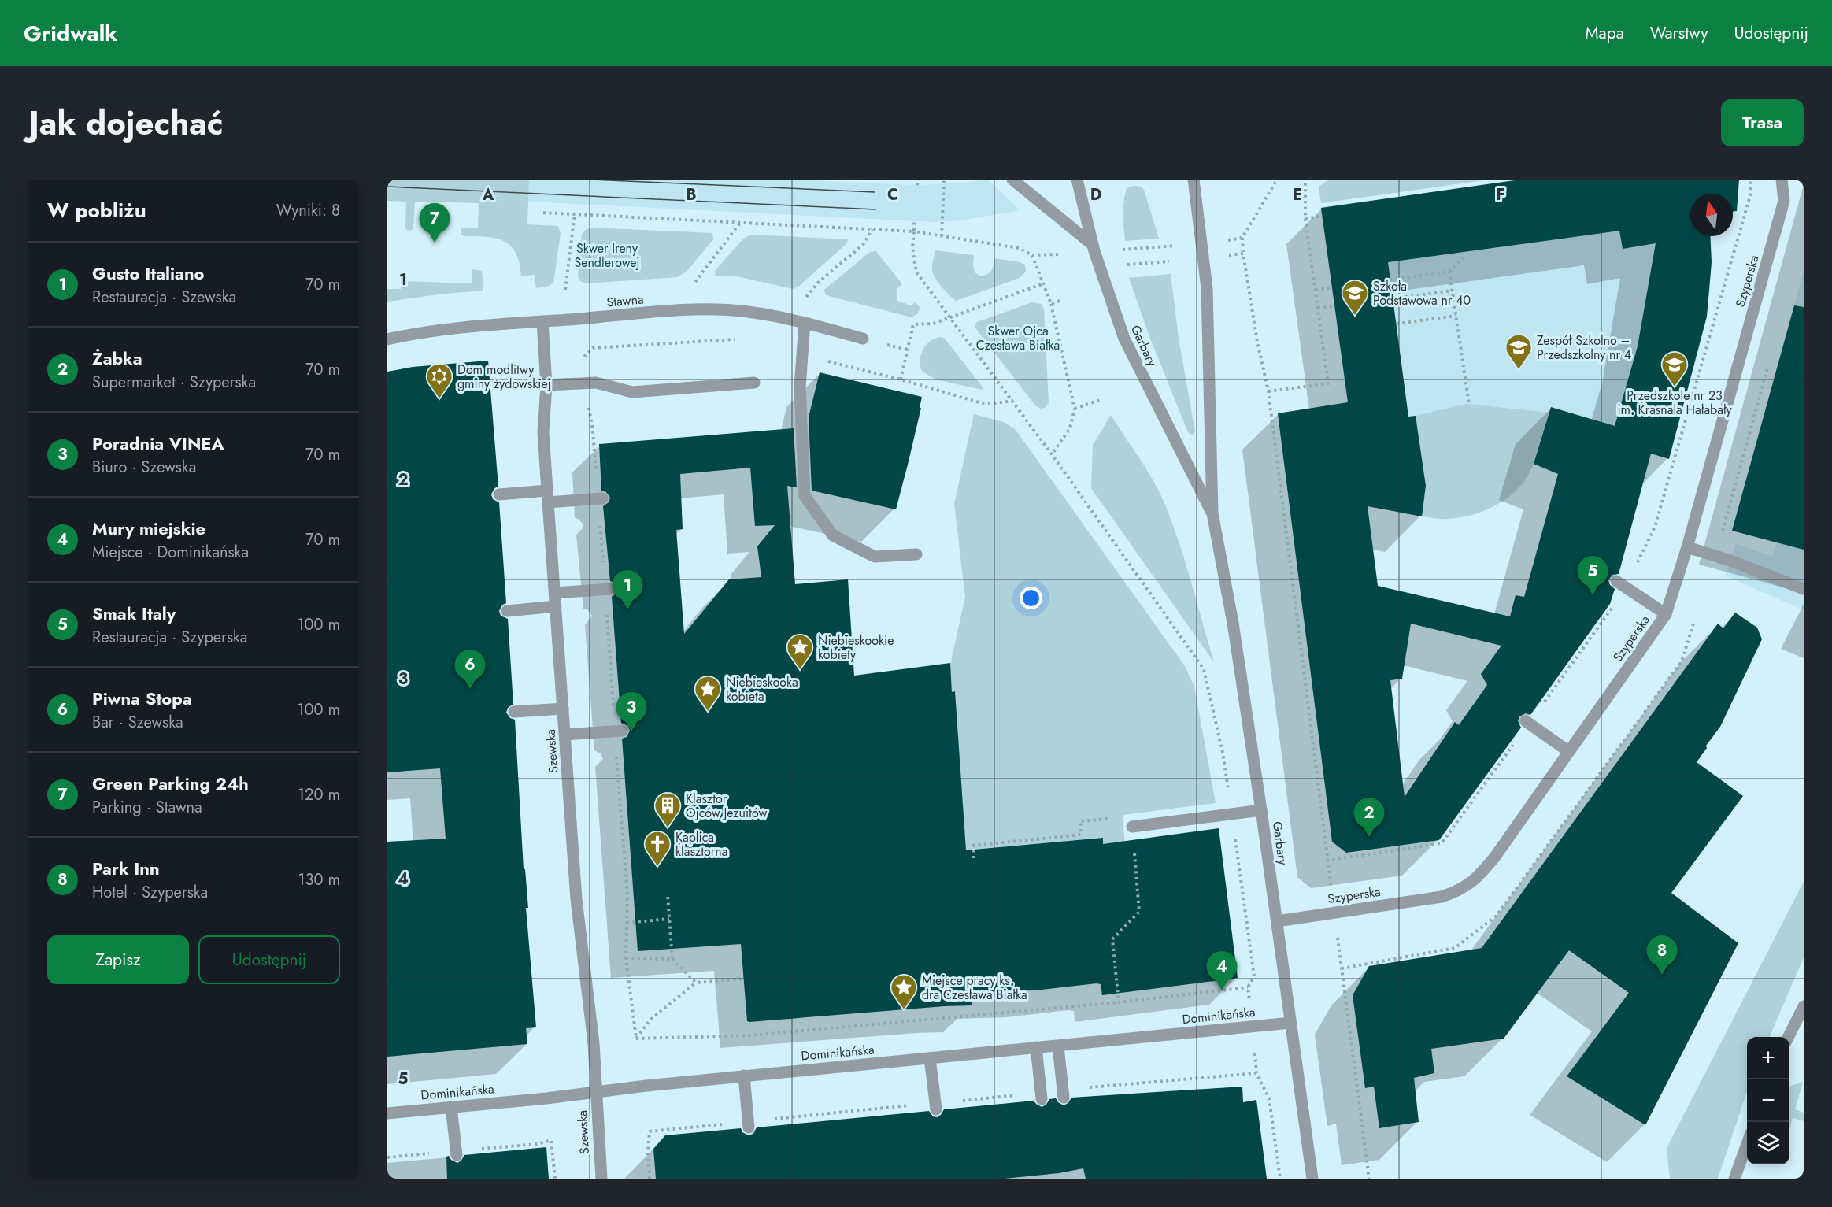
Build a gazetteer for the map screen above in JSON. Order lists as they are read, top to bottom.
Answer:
{
  "streets": {
    "street": [
      "Szyperska",
      "Stawna",
      "Garbary",
      "Szewska",
      "Dominikańska"
    ]
  },
  "crossings": [
    ["Szyperska", "Garbary"],
    ["Stawna", "Szewska"],
    ["Garbary", "Dominikańska"],
    ["Szewska", "Dominikańska"]
  ],
  "parks": ["Skwer Ireny Sendlerowej", "Skwer Ojca Czesława Białka"],
  "places": {
    "school or university": ["Szkoła Podstawowa nr 40", "Zespół Szkolno – Przedszkolny nr 4", "Przedszkole nr 23 im. Krasnala Hałabały"],
    "synagogue": ["Dom modlitwy gminy żydowskiej"],
    "place": ["Niebieskookie kobiety", "Niebieskooka kobieta", "Miejsce pracy ks. dra Czesława Białka"],
    "building": ["Klasztor Ojców Jezuitów"],
    "church": ["Kaplica klasztorna"]
  },
  "north": "top",
  "page": {
    "header": "Gridwalk",
    "nav": ["Mapa", "Warstwy", "Udostępnij"],
    "title": "Jak dojechać",
    "buttons": [
      "Trasa",
      ["Zapisz", "Udostępnij"]
    ],
    "heading": ["W pobliżu", "Wyniki: 8"],
    "pins": [
      "7",
      "5",
      "1",
      "6",
      "3",
      "2",
      "8",
      "4"
    ],
    "list": [
      {
        "mark": "1",
        "name": "Gusto Italiano",
        "note": "Restauracja · Szewska",
        "value": "70 m"
      },
      {
        "mark": "2",
        "name": "Żabka",
        "note": "Supermarket · Szyperska",
        "value": "70 m"
      },
      {
        "mark": "3",
        "name": "Poradnia VINEA",
        "note": "Biuro · Szewska",
        "value": "70 m"
      },
      {
        "mark": "4",
        "name": "Mury miejskie",
        "note": "Miejsce · Dominikańska",
        "value": "70 m"
      },
      {
        "mark": "5",
        "name": "Smak Italy",
        "note": "Restauracja · Szyperska",
        "value": "100 m"
      },
      {
        "mark": "6",
        "name": "Piwna Stopa",
        "note": "Bar · Szewska",
        "value": "100 m"
      },
      {
        "mark": "7",
        "name": "Green Parking 24h",
        "note": "Parking · Stawna",
        "value": "120 m"
      },
      {
        "mark": "8",
        "name": "Park Inn",
        "note": "Hotel · Szyperska",
        "value": "130 m"
      }
    ],
    "map_buttons": ["+", "−"]
  },
  "grid": {
    "columns": [
      "A",
      "B",
      "C",
      "D",
      "E",
      "F"
    ],
    "rows": [
      "1",
      "2",
      "3",
      "4",
      "5"
    ]
  }
}
